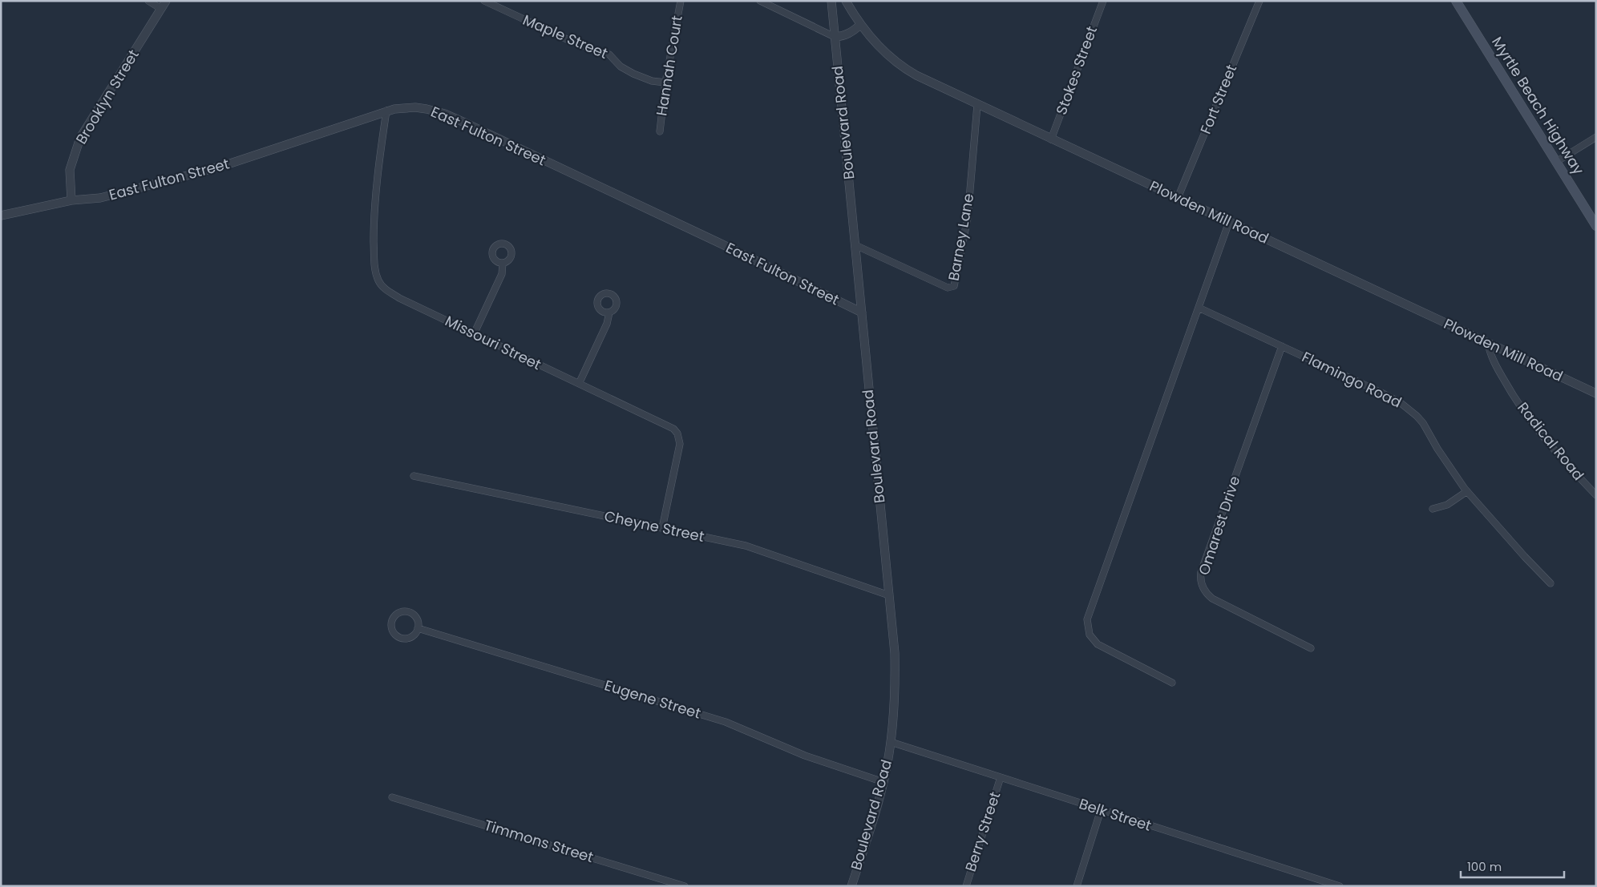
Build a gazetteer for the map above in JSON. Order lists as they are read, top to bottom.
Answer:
{
  "streets": {
    "main road": ["Myrtle Beach Highway"],
    "street": [
      "Maple Street",
      "Hannah Court",
      "Stokes Street",
      "Brooklyn Street",
      "Fort Street",
      "Boulevard Road",
      "East Fulton Street",
      "Plowden Mill Road",
      "Barney Lane",
      "Missouri Street",
      "Flamingo Road",
      "Radical Road",
      "Omarest Drive",
      "Cheyne Street",
      "Eugene Street",
      "Belk Street",
      "Berry Street",
      "Timmons Street"
    ]
  },
  "crossings": [
    ["Maple Street", "Hannah Court"],
    ["Stokes Street", "Plowden Mill Road"],
    ["Brooklyn Street", "East Fulton Street"],
    ["Fort Street", "Plowden Mill Road"],
    ["Boulevard Road", "East Fulton Street"],
    ["Boulevard Road", "Barney Lane"],
    ["Boulevard Road", "Cheyne Street"],
    ["Boulevard Road", "Eugene Street"],
    ["Boulevard Road", "Belk Street"],
    ["East Fulton Street", "Missouri Street"],
    ["Plowden Mill Road", "Barney Lane"],
    ["Plowden Mill Road", "Radical Road"],
    ["Missouri Street", "Cheyne Street"],
    ["Flamingo Road", "Omarest Drive"],
    ["Belk Street", "Berry Street"]
  ],
  "scale_bar": "100 m"
}
